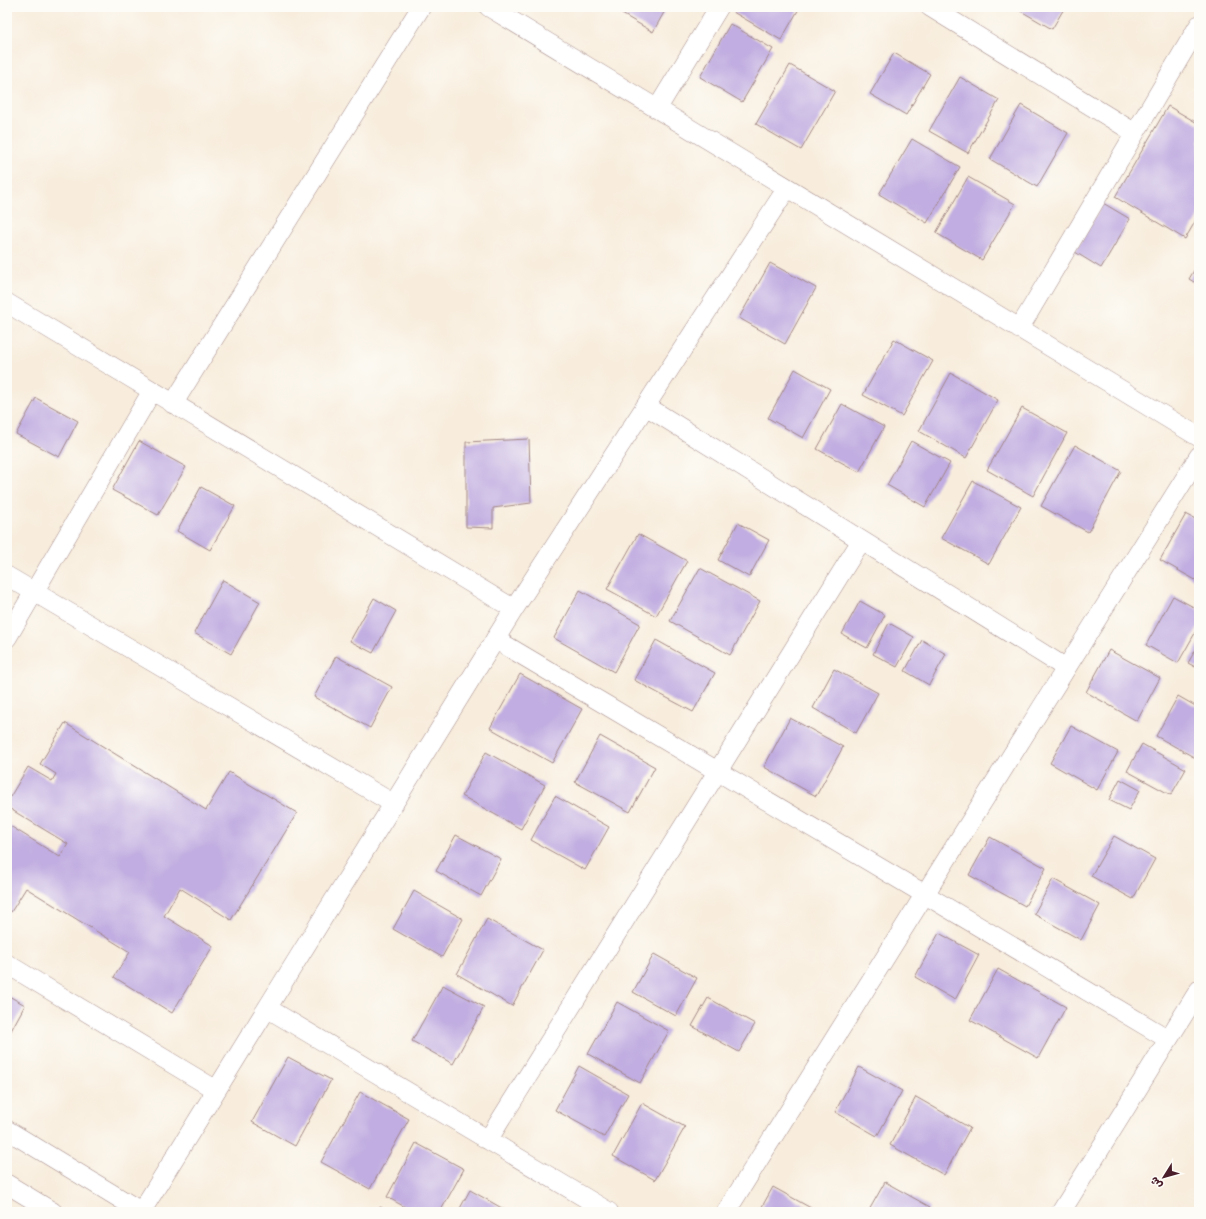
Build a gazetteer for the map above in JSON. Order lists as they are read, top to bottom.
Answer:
{
  "north": "bottom left"
}
